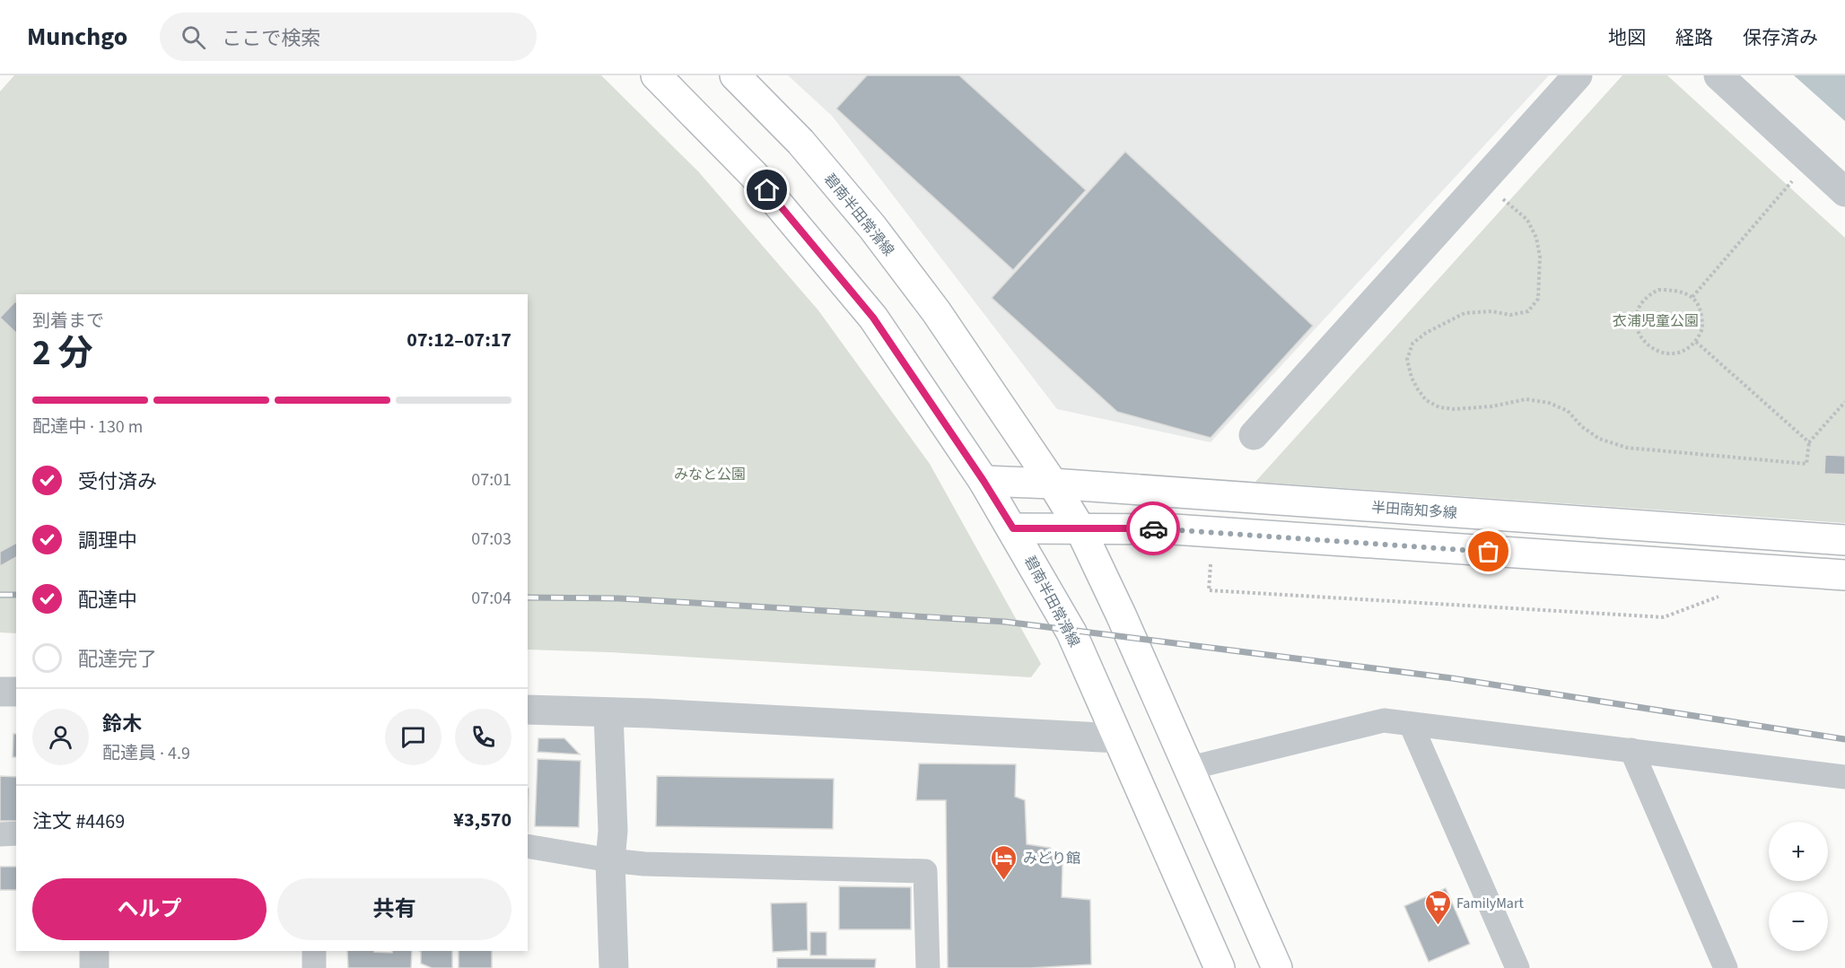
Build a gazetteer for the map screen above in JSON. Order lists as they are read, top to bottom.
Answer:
{
  "streets": {
    "main road": ["碧南半田常滑線", "半田南知多線"]
  },
  "crossings": [
    ["碧南半田常滑線", "半田南知多線"]
  ],
  "parks": ["衣浦児童公園", "みなと公園"],
  "places": {
    "hotel": ["みどり館"],
    "supermarket": ["FamilyMart"]
  },
  "page": {
    "header": "Munchgo",
    "search": "ここで検索",
    "nav": ["地図", "経路", "保存済み"],
    "heading": ["2 分", "到着まで", "07:12–07:17"],
    "panel": [
      "鈴木",
      "配達員 · 4.9",
      "注文 #4469",
      "¥3,570"
    ],
    "bar": "配達中 · 130 m",
    "list": [
      ["受付済み", "07:01"],
      ["調理中", "07:03"],
      ["配達中", "07:04"],
      "配達完了"
    ],
    "map_buttons": ["+", "−"],
    "buttons": ["ヘルプ", "共有"]
  }
}
